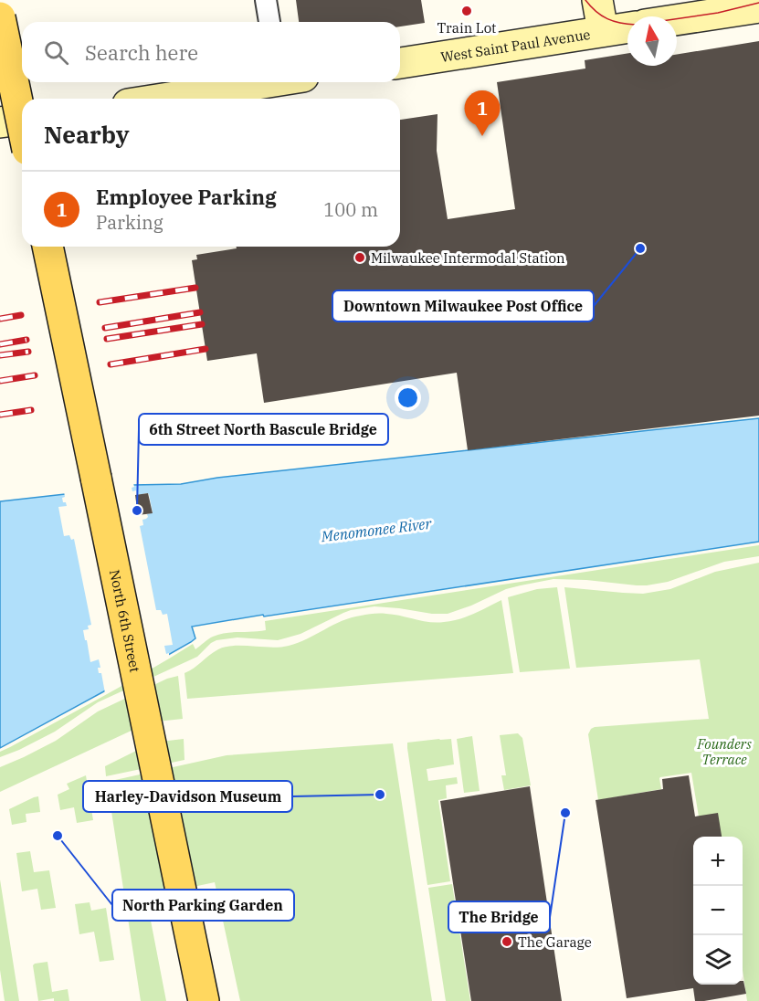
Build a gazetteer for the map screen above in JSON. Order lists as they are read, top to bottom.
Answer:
{
  "streets": {
    "main road": ["North 6th Street"],
    "street": ["West Saint Paul Avenue"]
  },
  "water": ["Menomonee River"],
  "parks": ["Founders Terrace"],
  "places": [
    "Train Lot",
    "Downtown Milwaukee Post Office",
    "Milwaukee Intermodal Station",
    "6th Street North Bascule Bridge",
    "Harley-Davidson Museum",
    "The Bridge",
    "North Parking Garden",
    "The Garage"
  ],
  "north": "top",
  "page": {
    "search": "Search here",
    "pins": "1",
    "heading": "Nearby",
    "list": [
      {
        "mark": "1",
        "name": "Employee Parking",
        "note": "Parking",
        "value": "100 m"
      }
    ],
    "map_buttons": ["+", "−"]
  }
}
